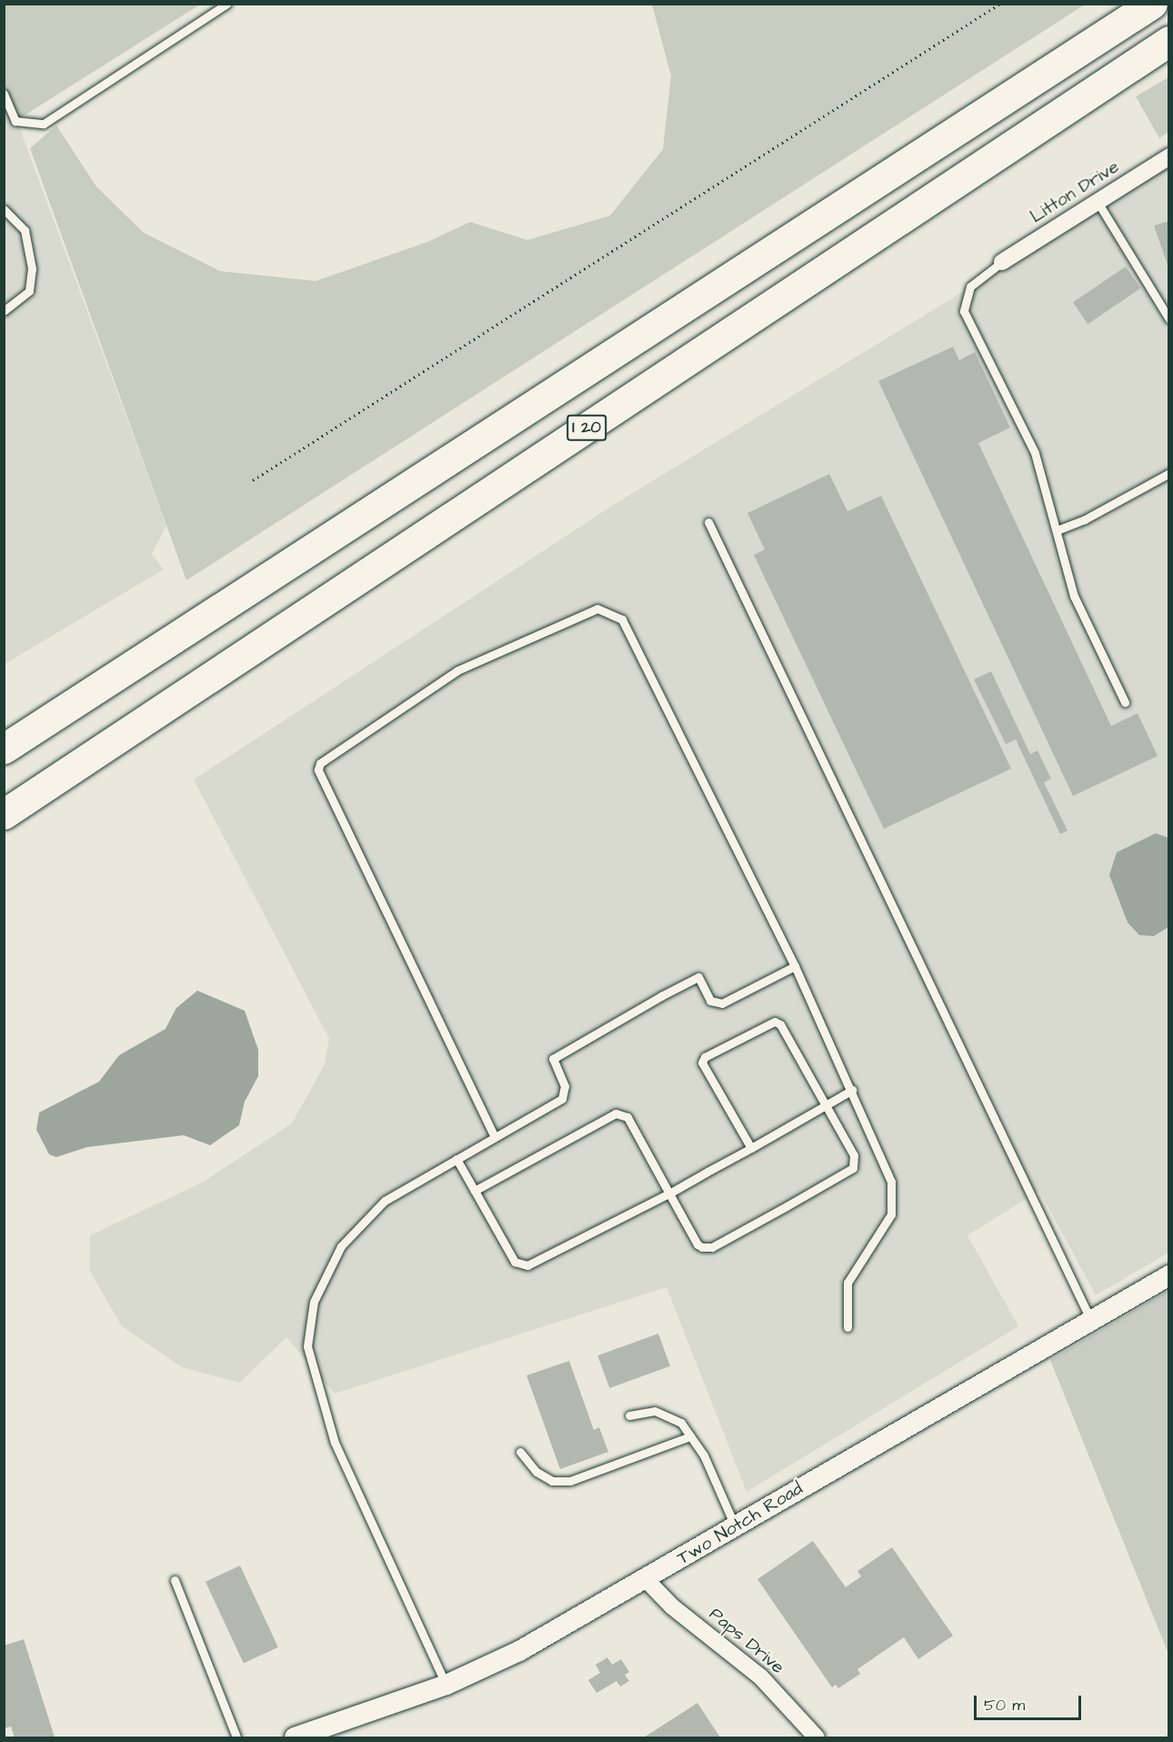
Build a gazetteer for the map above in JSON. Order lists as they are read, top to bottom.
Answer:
{
  "streets": {
    "highway": ["I 20"],
    "street": ["Litton Drive", "Two Notch Road", "Paps Drive"]
  },
  "crossings": [
    ["Two Notch Road", "Paps Drive"]
  ],
  "scale_bar": "50 m"
}
